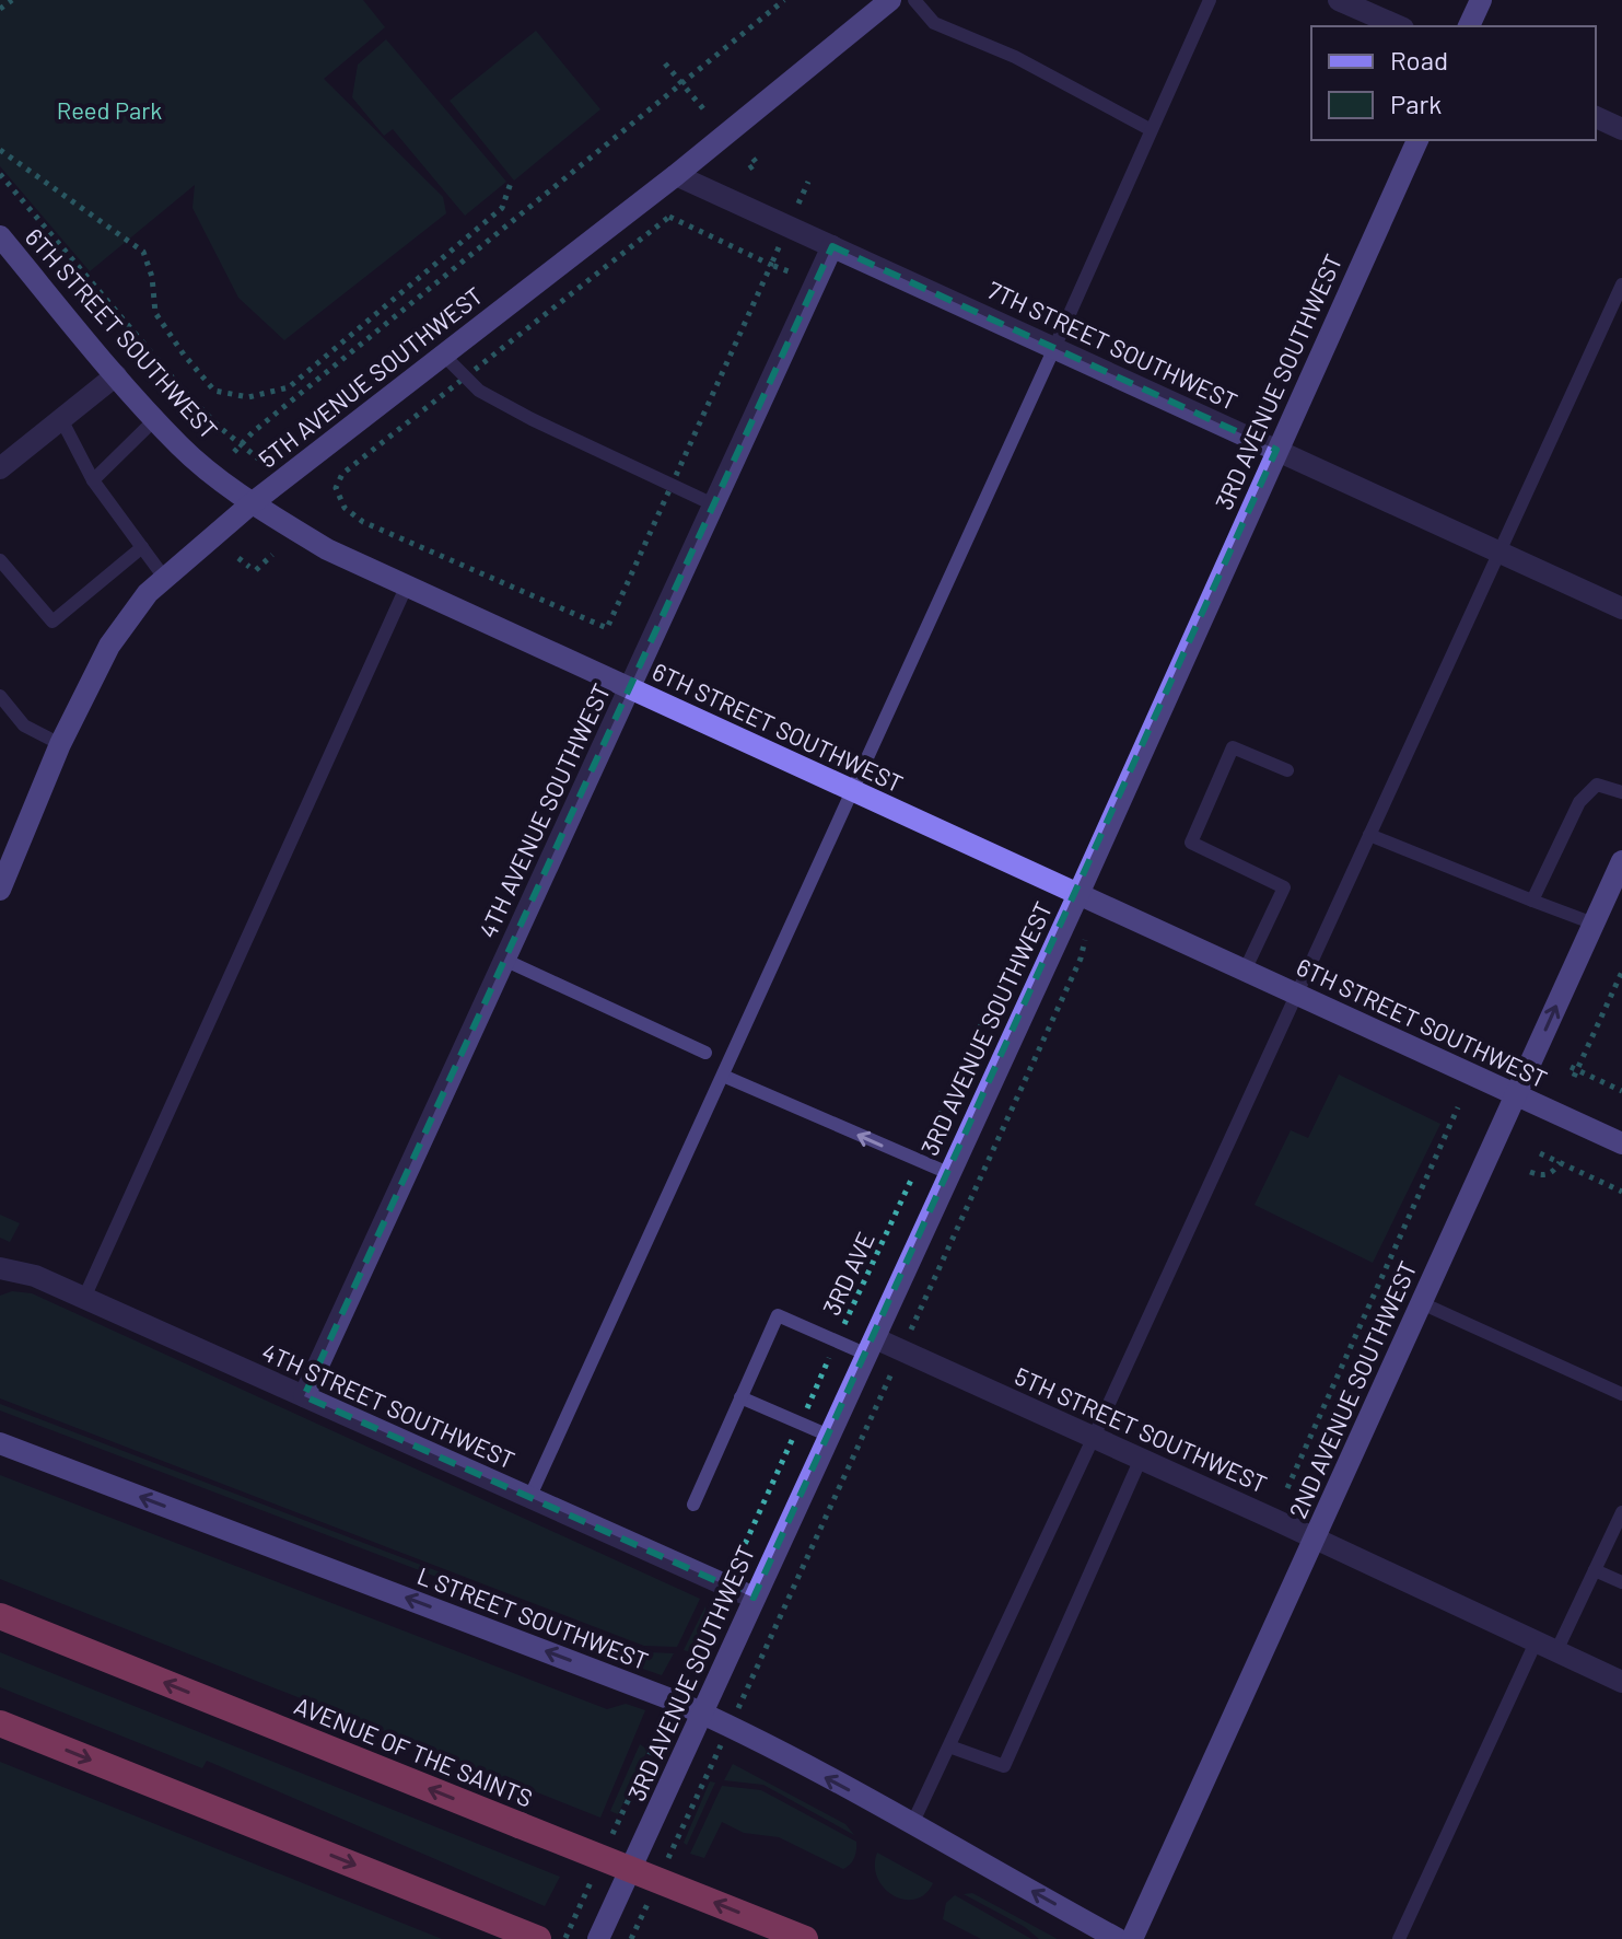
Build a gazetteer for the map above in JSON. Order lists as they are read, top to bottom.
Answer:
{
  "streets": {
    "highway": ["AVENUE OF THE SAINTS"],
    "main road": [
      "6TH STREET SOUTHWEST",
      "5TH AVENUE SOUTHWEST",
      "3RD AVENUE SOUTHWEST",
      "2ND AVENUE SOUTHWEST",
      "L STREET SOUTHWEST"
    ],
    "street": [
      "7TH STREET SOUTHWEST",
      "4TH AVENUE SOUTHWEST",
      "4TH STREET SOUTHWEST",
      "5TH STREET SOUTHWEST"
    ],
    "path": ["3RD AVE"]
  },
  "crossings": [
    ["6TH STREET SOUTHWEST", "5TH AVENUE SOUTHWEST"],
    ["6TH STREET SOUTHWEST", "3RD AVENUE SOUTHWEST"],
    ["6TH STREET SOUTHWEST", "4TH AVENUE SOUTHWEST"],
    ["6TH STREET SOUTHWEST", "2ND AVENUE SOUTHWEST"],
    ["7TH STREET SOUTHWEST", "5TH AVENUE SOUTHWEST"],
    ["7TH STREET SOUTHWEST", "3RD AVENUE SOUTHWEST"],
    ["7TH STREET SOUTHWEST", "4TH AVENUE SOUTHWEST"],
    ["3RD AVENUE SOUTHWEST", "4TH STREET SOUTHWEST"],
    ["3RD AVENUE SOUTHWEST", "5TH STREET SOUTHWEST"],
    ["3RD AVENUE SOUTHWEST", "L STREET SOUTHWEST"],
    ["4TH AVENUE SOUTHWEST", "4TH STREET SOUTHWEST"],
    ["3RD AVE", "4TH STREET SOUTHWEST"],
    ["2ND AVENUE SOUTHWEST", "5TH STREET SOUTHWEST"]
  ],
  "one_way": ["L STREET SOUTHWEST"],
  "parks": ["Reed Park"],
  "legend": ["Road", "Park"]
}
